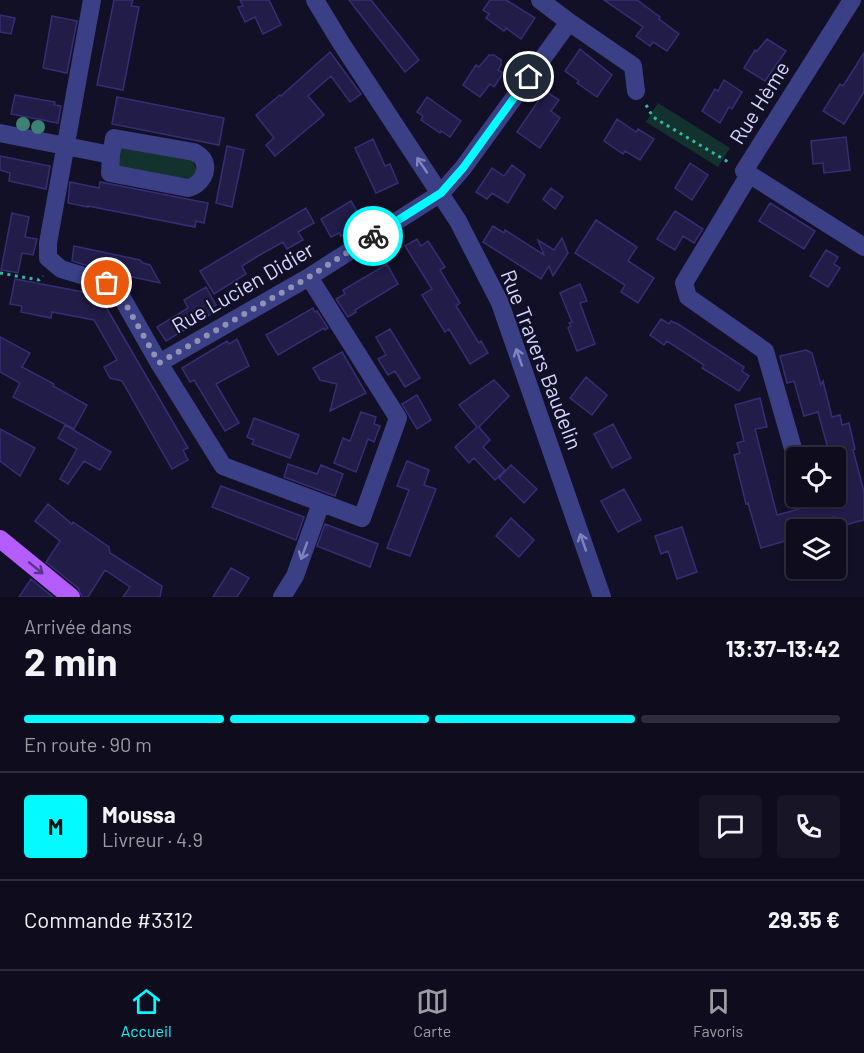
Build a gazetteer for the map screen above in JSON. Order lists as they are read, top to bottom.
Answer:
{
  "streets": {
    "street": ["Rue Hème", "Rue Lucien Didier", "Rue Travers Baudelin"]
  },
  "crossings": [
    ["Rue Lucien Didier", "Rue Travers Baudelin"]
  ],
  "one_way": ["Rue Travers Baudelin"],
  "page": {
    "heading": ["2 min", "Arrivée dans", "13:37–13:42"],
    "panel": [
      "Moussa",
      "Livreur · 4.9",
      "Commande #3312",
      "29.35 €"
    ],
    "bar": "En route · 90 m",
    "round": "M",
    "tabs": ["Accueil", "Carte", "Favoris"]
  }
}
